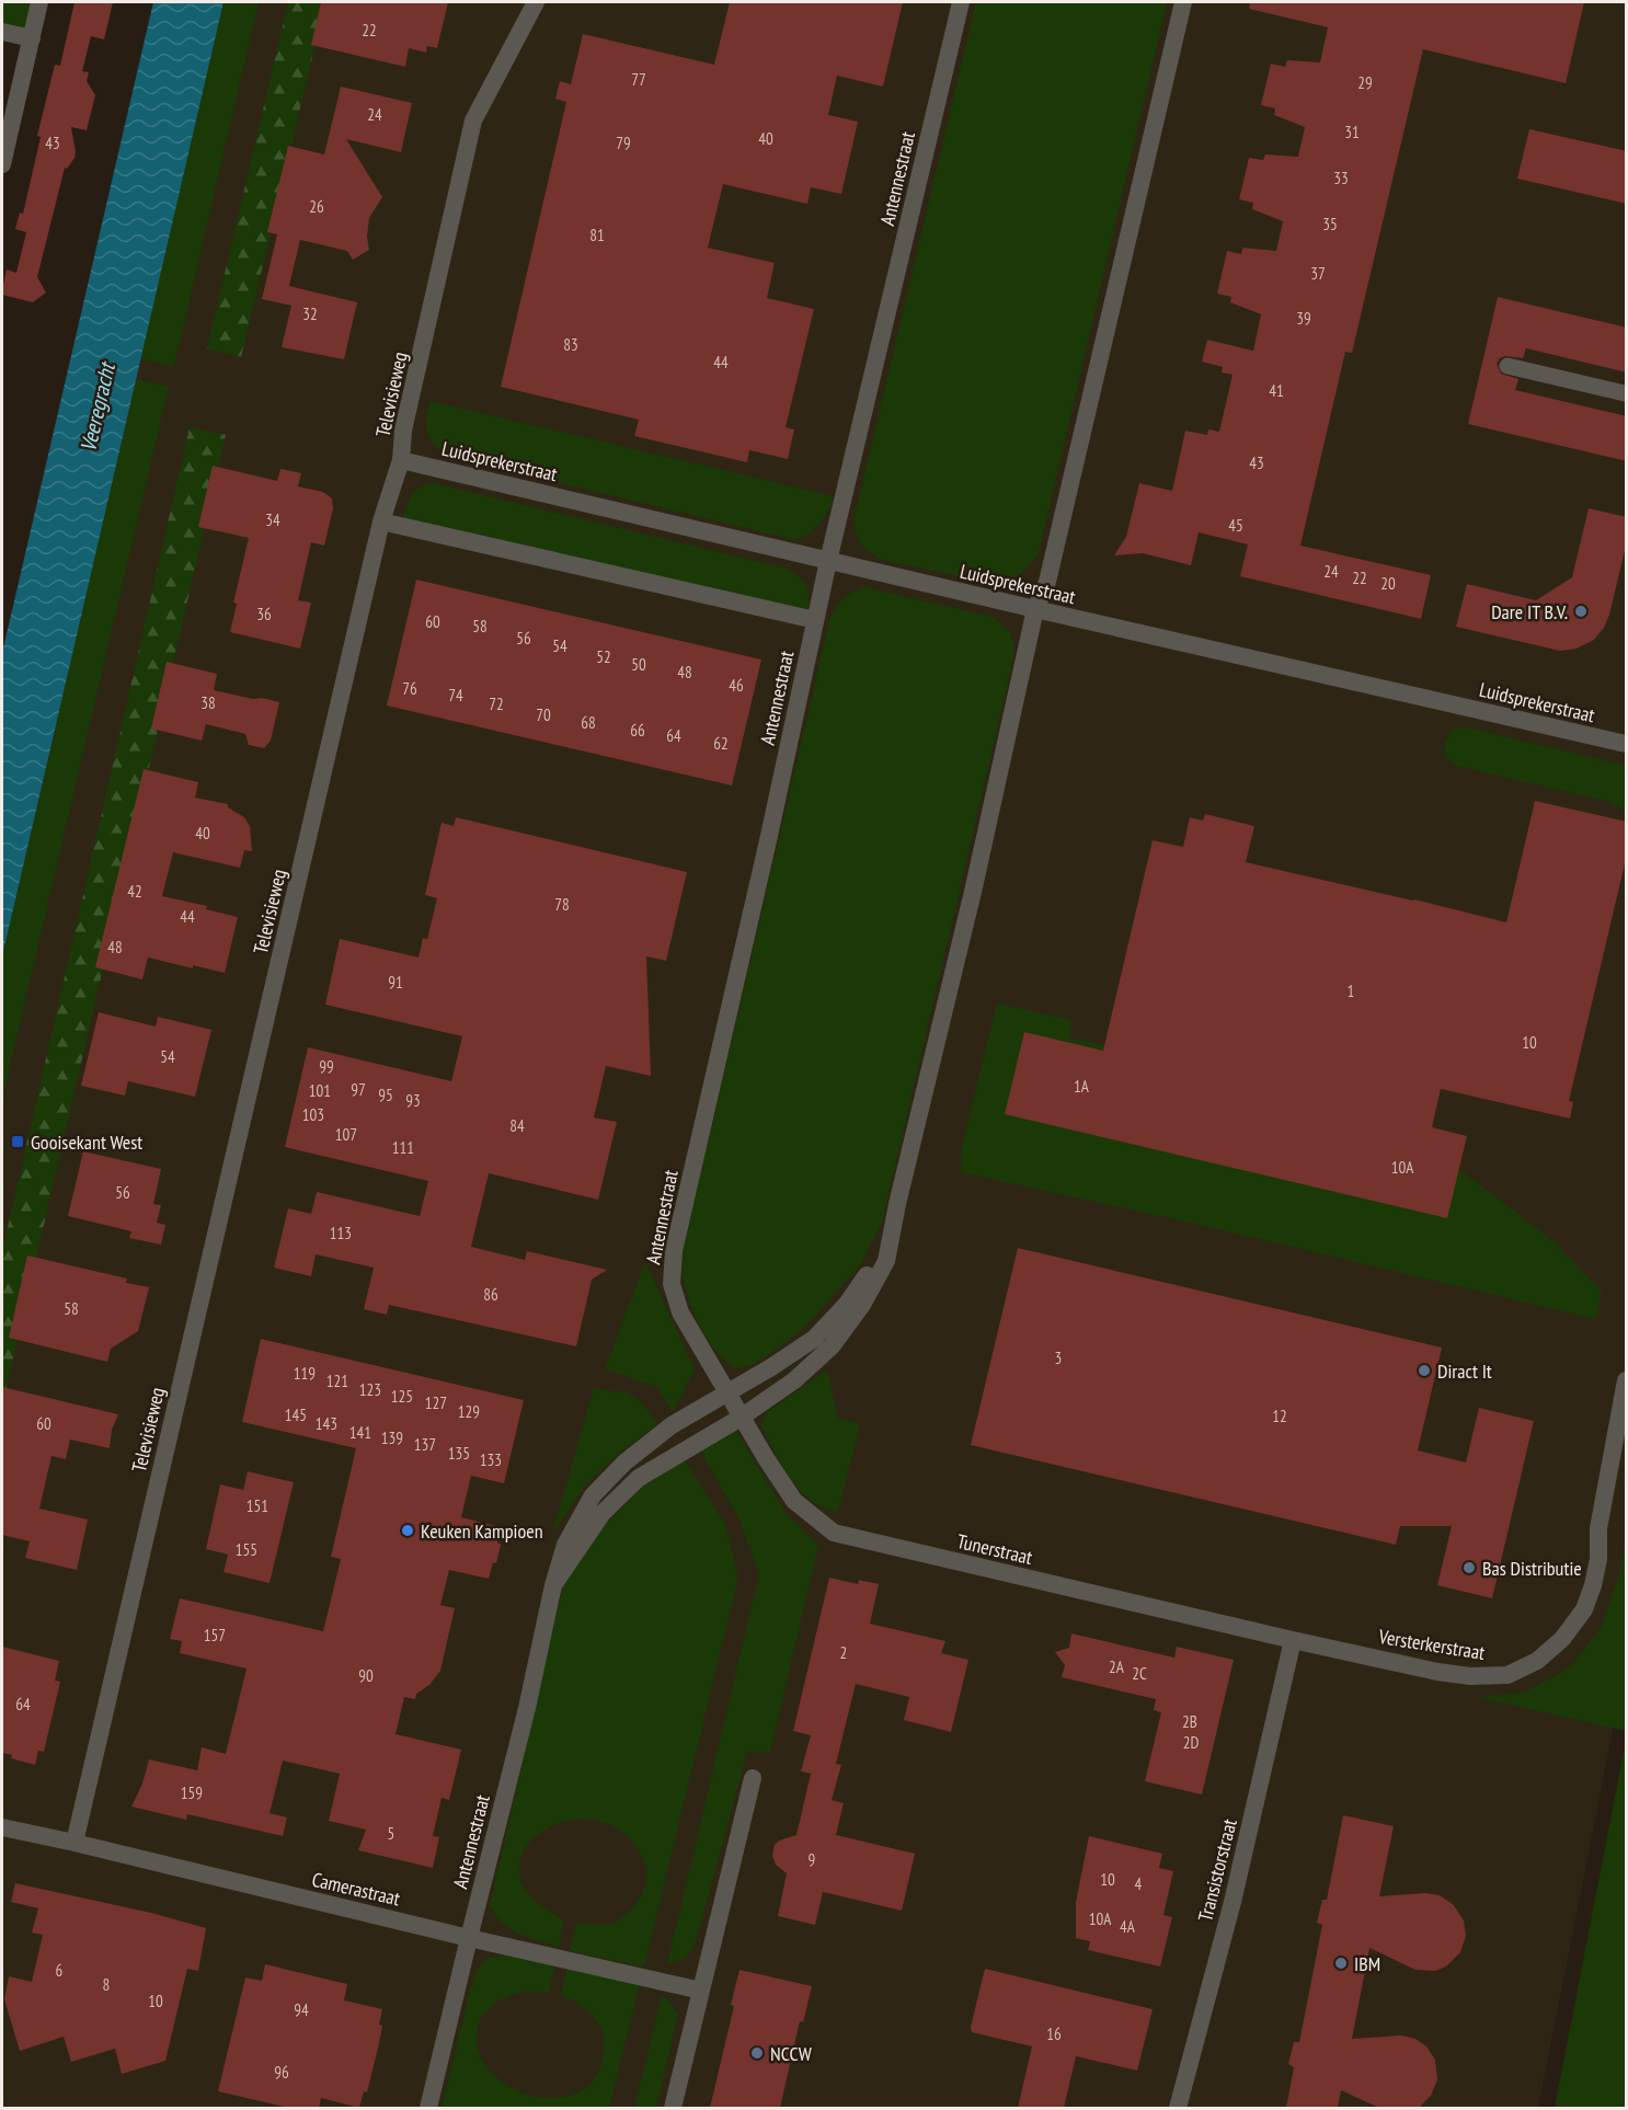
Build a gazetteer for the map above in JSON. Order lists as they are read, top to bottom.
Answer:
{
  "streets": {
    "street": [
      "Antennestraat",
      "Televisieweg",
      "Luidsprekerstraat",
      "Tunerstraat",
      "Versterkerstraat",
      "Transistorstraat",
      "Camerastraat"
    ]
  },
  "crossings": [
    ["Antennestraat", "Luidsprekerstraat"],
    ["Antennestraat", "Tunerstraat"],
    ["Antennestraat", "Camerastraat"],
    ["Televisieweg", "Luidsprekerstraat"],
    ["Televisieweg", "Camerastraat"],
    ["Tunerstraat", "Versterkerstraat"],
    ["Tunerstraat", "Transistorstraat"],
    ["Versterkerstraat", "Transistorstraat"]
  ],
  "water": ["Veeregracht"],
  "places": {
    "other": [
      "Dare IT B.V.",
      "Diract It",
      "Keuken Kampioen",
      "Bas Distributie",
      "IBM",
      "NCCW"
    ],
    "transit": ["Gooisekant West"]
  },
  "house_numbers": [
    "22",
    "77",
    "29",
    "24",
    "31",
    "40",
    "43",
    "79",
    "33",
    "26",
    "35",
    "81",
    "37",
    "32",
    "39",
    "83",
    "44",
    "41",
    "43",
    "34",
    "45",
    "24",
    "22",
    "20",
    "36",
    "60",
    "58",
    "56",
    "54",
    "52",
    "50",
    "48",
    "46",
    "76",
    "74",
    "38",
    "72",
    "70",
    "68",
    "66",
    "64",
    "62",
    "40",
    "42",
    "78",
    "44",
    "48",
    "91",
    "1",
    "10",
    "54",
    "99",
    "1A",
    "97",
    "101",
    "95",
    "93",
    "103",
    "84",
    "107",
    "111",
    "10A",
    "56",
    "113",
    "86",
    "58",
    "3",
    "119",
    "121",
    "123",
    "125",
    "127",
    "129",
    "145",
    "12",
    "60",
    "143",
    "141",
    "139",
    "137",
    "135",
    "133",
    "151",
    "155",
    "157",
    "2",
    "2A",
    "2C",
    "90",
    "64",
    "2B",
    "2D",
    "159",
    "5",
    "9",
    "10",
    "4",
    "10A",
    "4A",
    "6",
    "8",
    "10",
    "94",
    "16",
    "96"
  ]
}
